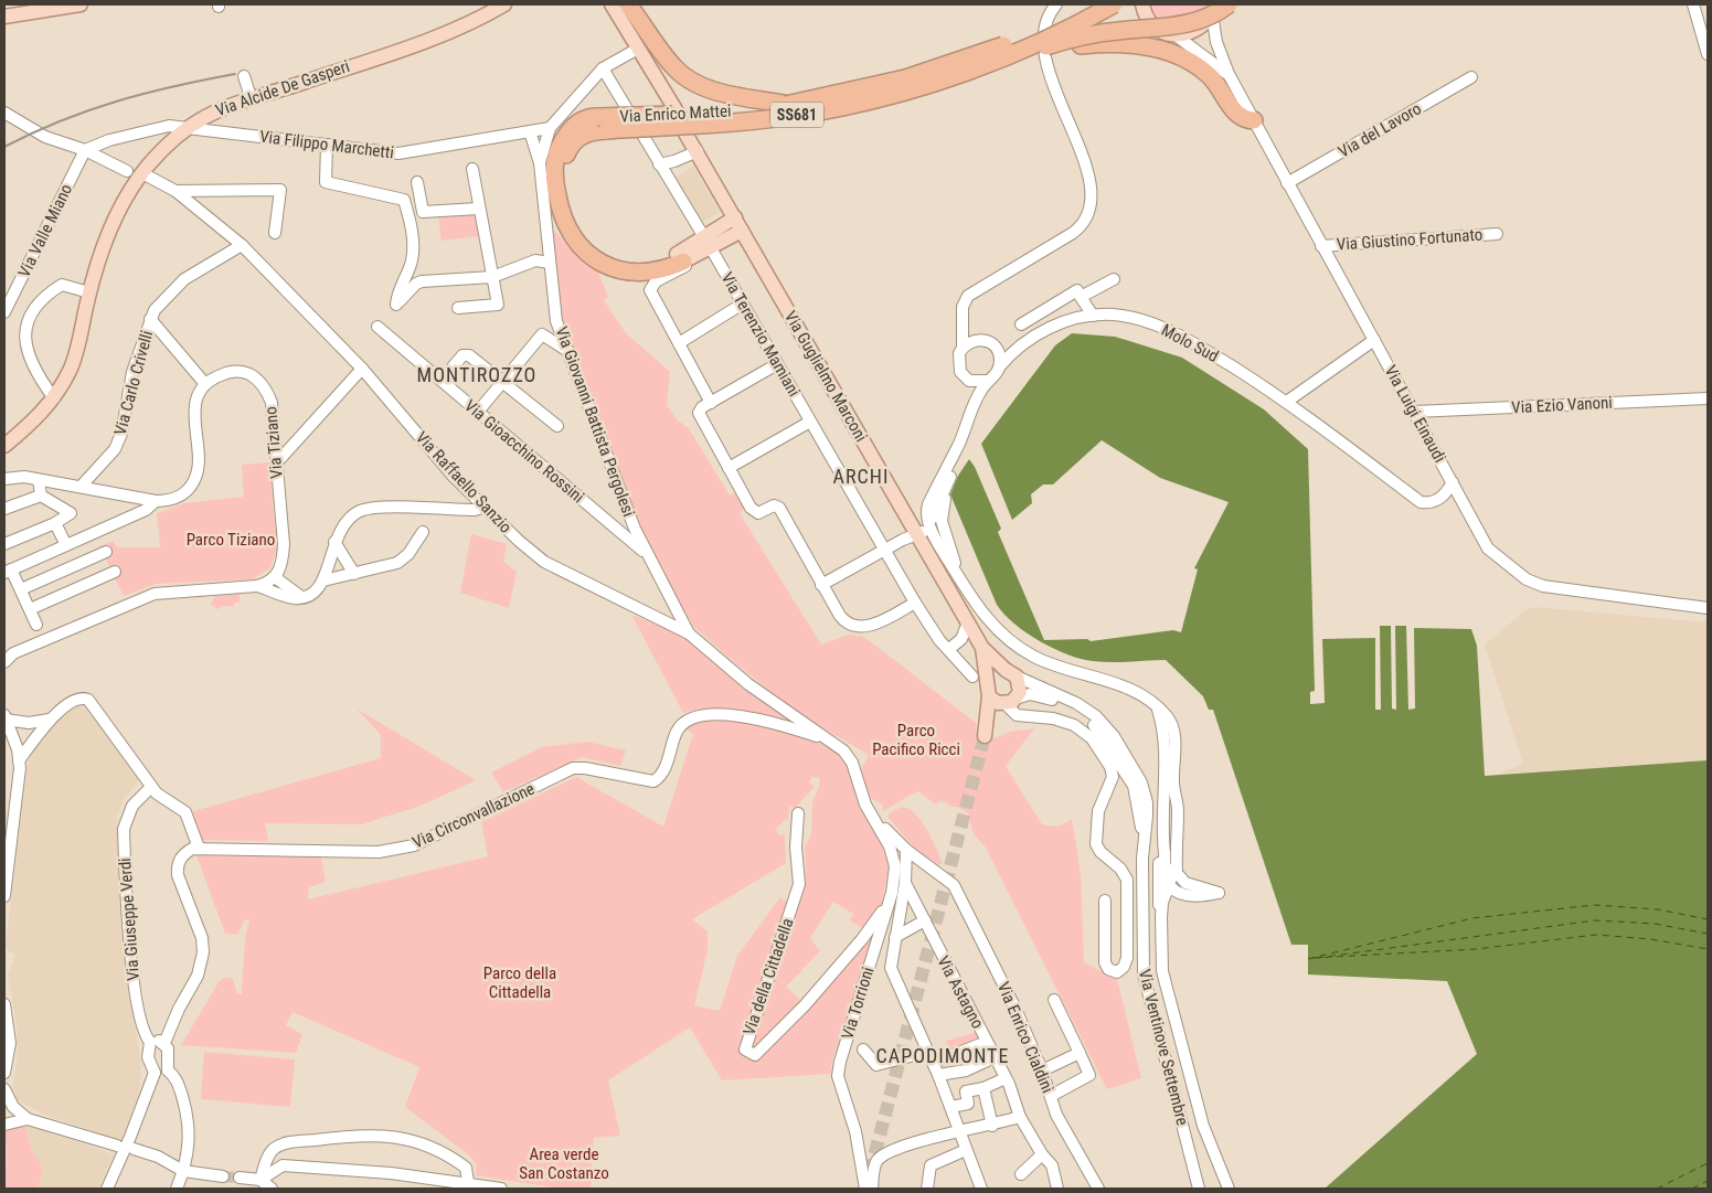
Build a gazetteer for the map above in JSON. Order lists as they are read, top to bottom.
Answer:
{
  "streets": {
    "highway": ["Via Enrico Mattei", "SS681"],
    "main road": ["Via Alcide De Gasperi", "Via Guglielmo Marconi"],
    "street": [
      "Via del Lavoro",
      "Via Filippo Marchetti",
      "Via Valle Miano",
      "Via Giustino Fortunato",
      "Via Terenzio Mamiani",
      "Molo Sud",
      "Via Carlo Crivelli",
      "Via Ezio Vanoni",
      "Via Luigi Einaudi",
      "Via Giovanni Battista Pergolesi",
      "Via Tiziano",
      "Via Gioacchino Rossini",
      "Via Raffaello Sanzio",
      "Via Circonvallazione",
      "Via Giuseppe Verdi",
      "Via della Cittadella",
      "Via Astagno",
      "Via Torrioni",
      "Via Enrico Cialdini",
      "Via Ventinove Settembre"
    ]
  },
  "crossings": [
    ["Via Alcide De Gasperi", "Via Filippo Marchetti"],
    ["Via Alcide De Gasperi", "Via Raffaello Sanzio"],
    ["Via Enrico Mattei", "SS681"],
    ["Via Enrico Mattei", "Via Terenzio Mamiani"],
    ["Via del Lavoro", "Via Luigi Einaudi"],
    ["Via Filippo Marchetti", "Via Valle Miano"],
    ["Via Filippo Marchetti", "Via Giovanni Battista Pergolesi"],
    ["Via Giustino Fortunato", "Via Luigi Einaudi"],
    ["Molo Sud", "Via Guglielmo Marconi"],
    ["Molo Sud", "Via Luigi Einaudi"],
    ["Via Guglielmo Marconi", "Via Ventinove Settembre"],
    ["Via Carlo Crivelli", "Via Raffaello Sanzio"],
    ["Via Ezio Vanoni", "Via Luigi Einaudi"],
    ["Via Giovanni Battista Pergolesi", "Via Gioacchino Rossini"],
    ["Via Giovanni Battista Pergolesi", "Via Raffaello Sanzio"],
    ["Via Raffaello Sanzio", "Via Circonvallazione"],
    ["Via Raffaello Sanzio", "Via Torrioni"],
    ["Via della Cittadella", "Via Torrioni"]
  ],
  "districts": ["MONTIROZZO", "ARCHI", "CAPODIMONTE"],
  "parks": [
    "Parco Tiziano",
    "Parco Pacifico Ricci",
    "Parco della Cittadella",
    "Area verde San Costanzo"
  ]
}
